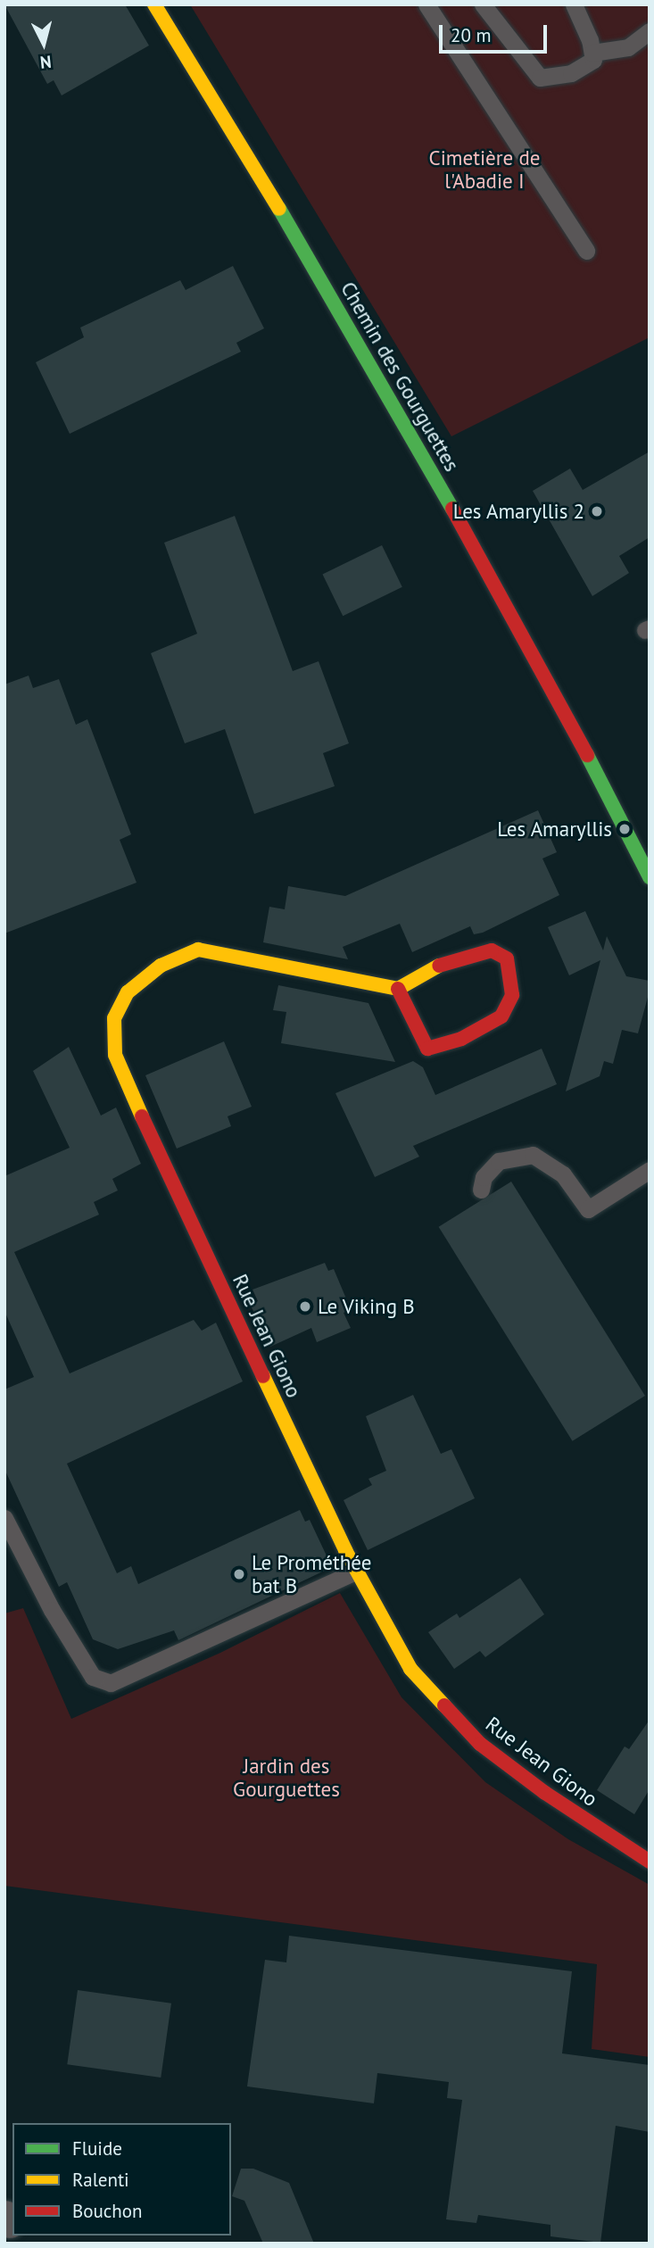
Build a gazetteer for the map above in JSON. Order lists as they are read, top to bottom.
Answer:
{
  "streets": {
    "street": ["Chemin des Gourguettes", "Rue Jean Giono"]
  },
  "parks": ["Cimetière de l'Abadie I", "Jardin des Gourguettes"],
  "places": [
    "Les Amaryllis 2",
    "Les Amaryllis",
    "Le Viking B",
    "Le Prométhée bat B"
  ],
  "legend": ["Fluide", "Ralenti", "Bouchon"],
  "scale_bar": "20 m",
  "north": "bottom"
}
